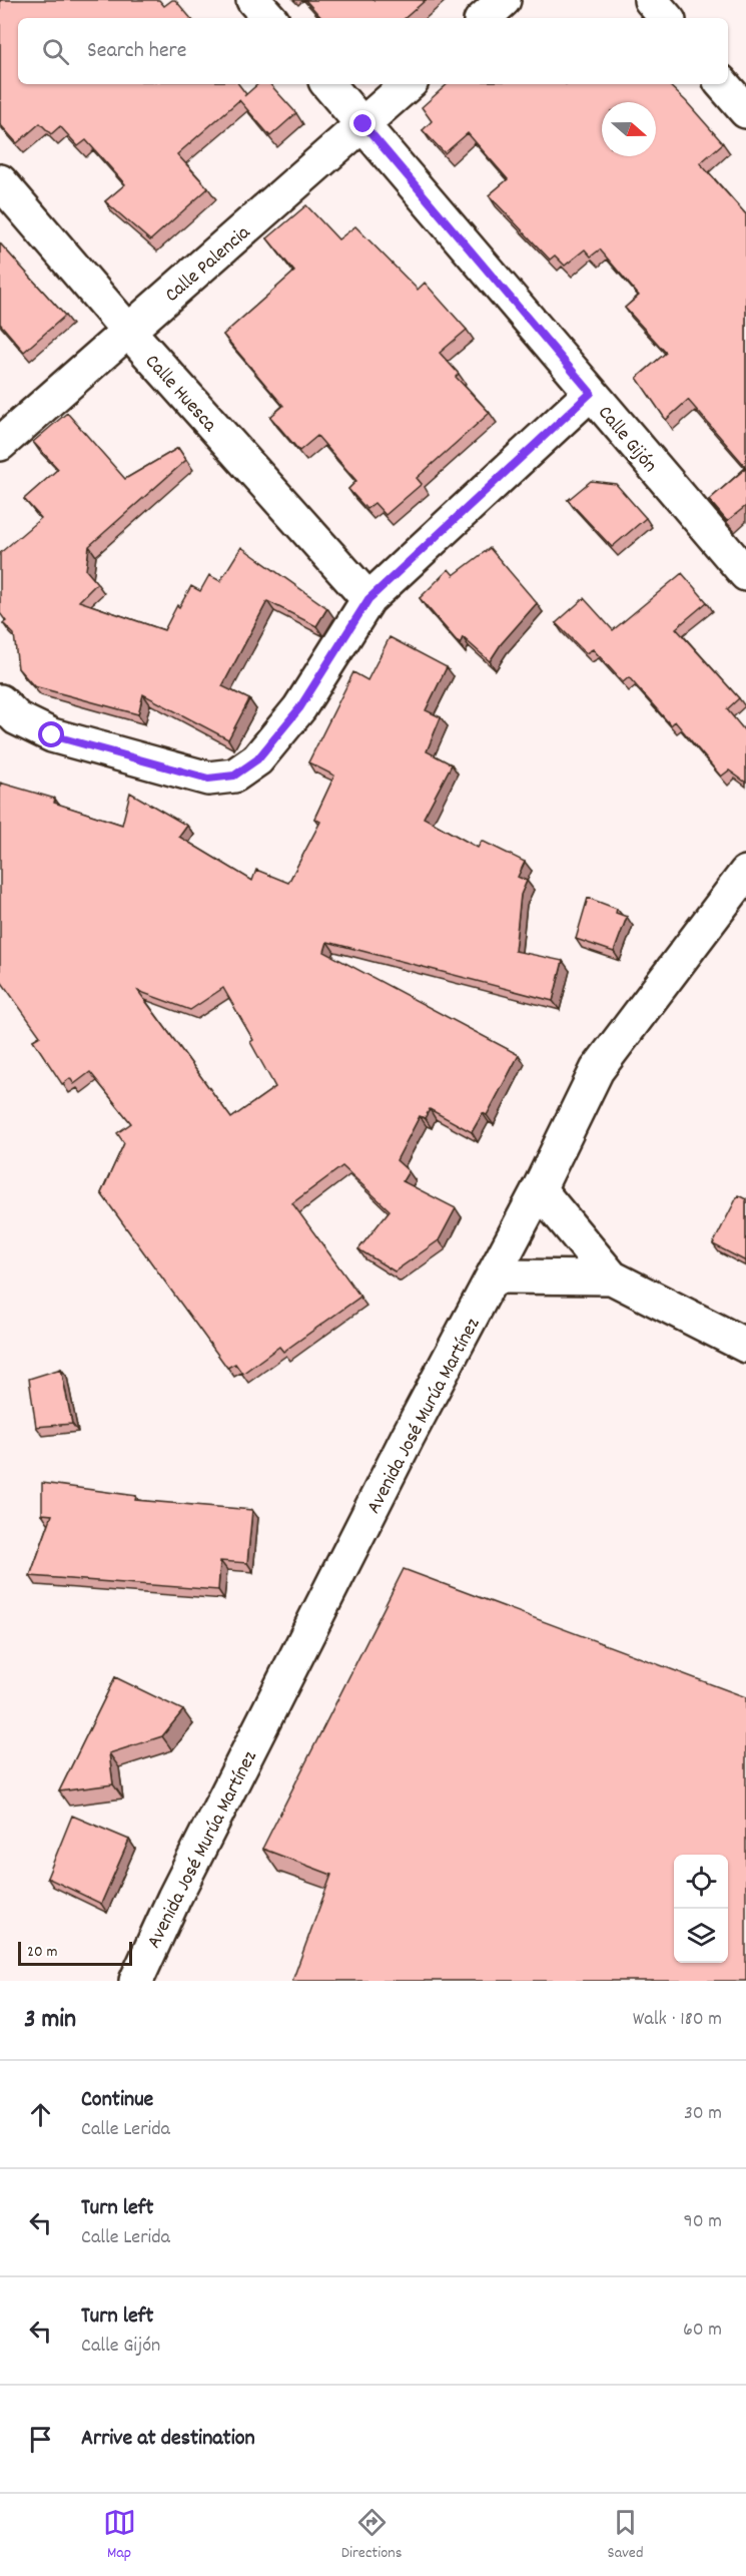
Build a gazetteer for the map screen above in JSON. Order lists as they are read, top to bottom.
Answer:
{
  "streets": {
    "street": [
      "Calle Palencia",
      "Calle Huesca",
      "Calle Gijón",
      "Avenida José Murúa Martínez"
    ]
  },
  "crossings": [
    ["Calle Palencia", "Calle Huesca"],
    ["Calle Palencia", "Calle Gijón"]
  ],
  "scale_bar": "20 m",
  "north": "right",
  "page": {
    "search": "Search here",
    "scale": "20 m",
    "heading": ["3 min", "Walk · 180 m"],
    "list": [
      ["Continue", "Calle Lerida", "30 m"],
      ["Turn left", "Calle Lerida", "90 m"],
      ["Turn left", "Calle Gijón", "60 m"],
      "Arrive at destination"
    ],
    "nav": ["Map", "Directions", "Saved"]
  }
}
